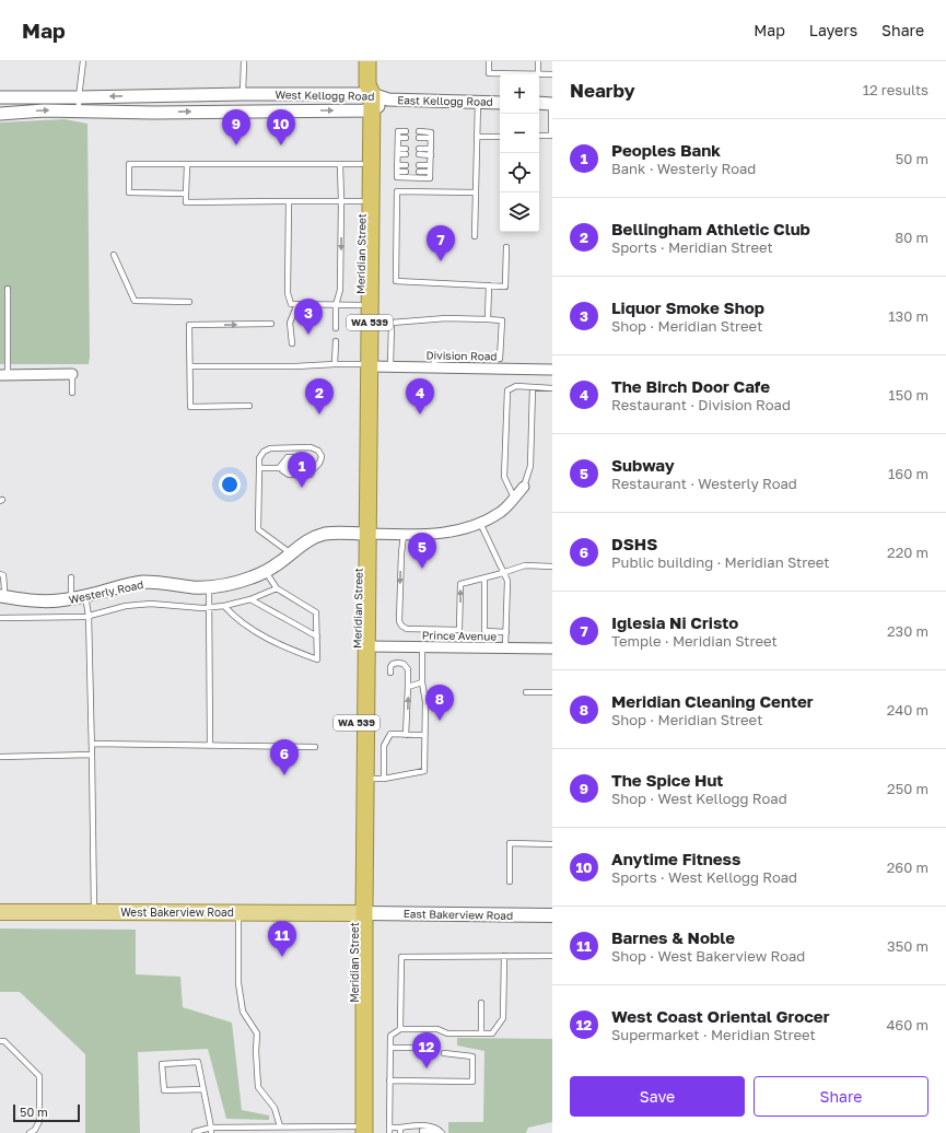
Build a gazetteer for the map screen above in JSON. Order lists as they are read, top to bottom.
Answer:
{
  "streets": {
    "highway": ["Meridian Street", "WA 539"],
    "main road": ["West Bakerview Road", "East Bakerview Road"],
    "street": [
      "West Kellogg Road",
      "East Kellogg Road",
      "Division Road",
      "Westerly Road",
      "Prince Avenue"
    ]
  },
  "crossings": [
    ["West Kellogg Road", "East Kellogg Road"],
    ["West Kellogg Road", "Meridian Street"],
    ["Meridian Street", "Division Road"],
    ["Meridian Street", "Westerly Road"],
    ["Meridian Street", "Prince Avenue"],
    ["Meridian Street", "West Bakerview Road"],
    ["Meridian Street", "East Bakerview Road"],
    ["West Bakerview Road", "East Bakerview Road"]
  ],
  "scale_bar": "50 m",
  "page": {
    "header": "Map",
    "nav": ["Map", "Layers", "Share"],
    "heading": ["Nearby", "12 results"],
    "map_buttons": ["+", "−"],
    "pins": [
      "9",
      "10",
      "7",
      "3",
      "2",
      "4",
      "1",
      "5",
      "8",
      "6",
      "11",
      "12"
    ],
    "list": [
      {
        "mark": "1",
        "name": "Peoples Bank",
        "note": "Bank · Westerly Road",
        "value": "50 m"
      },
      {
        "mark": "2",
        "name": "Bellingham Athletic Club",
        "note": "Sports · Meridian Street",
        "value": "80 m"
      },
      {
        "mark": "3",
        "name": "Liquor Smoke Shop",
        "note": "Shop · Meridian Street",
        "value": "130 m"
      },
      {
        "mark": "4",
        "name": "The Birch Door Cafe",
        "note": "Restaurant · Division Road",
        "value": "150 m"
      },
      {
        "mark": "5",
        "name": "Subway",
        "note": "Restaurant · Westerly Road",
        "value": "160 m"
      },
      {
        "mark": "6",
        "name": "DSHS",
        "note": "Public building · Meridian Street",
        "value": "220 m"
      },
      {
        "mark": "7",
        "name": "Iglesia Ni Cristo",
        "note": "Temple · Meridian Street",
        "value": "230 m"
      },
      {
        "mark": "8",
        "name": "Meridian Cleaning Center",
        "note": "Shop · Meridian Street",
        "value": "240 m"
      },
      {
        "mark": "9",
        "name": "The Spice Hut",
        "note": "Shop · West Kellogg Road",
        "value": "250 m"
      },
      {
        "mark": "10",
        "name": "Anytime Fitness",
        "note": "Sports · West Kellogg Road",
        "value": "260 m"
      },
      {
        "mark": "11",
        "name": "Barnes & Noble",
        "note": "Shop · West Bakerview Road",
        "value": "350 m"
      },
      {
        "mark": "12",
        "name": "West Coast Oriental Grocer",
        "note": "Supermarket · Meridian Street",
        "value": "460 m"
      }
    ],
    "buttons": ["Save", "Share"],
    "scale": "50 m"
  }
}
